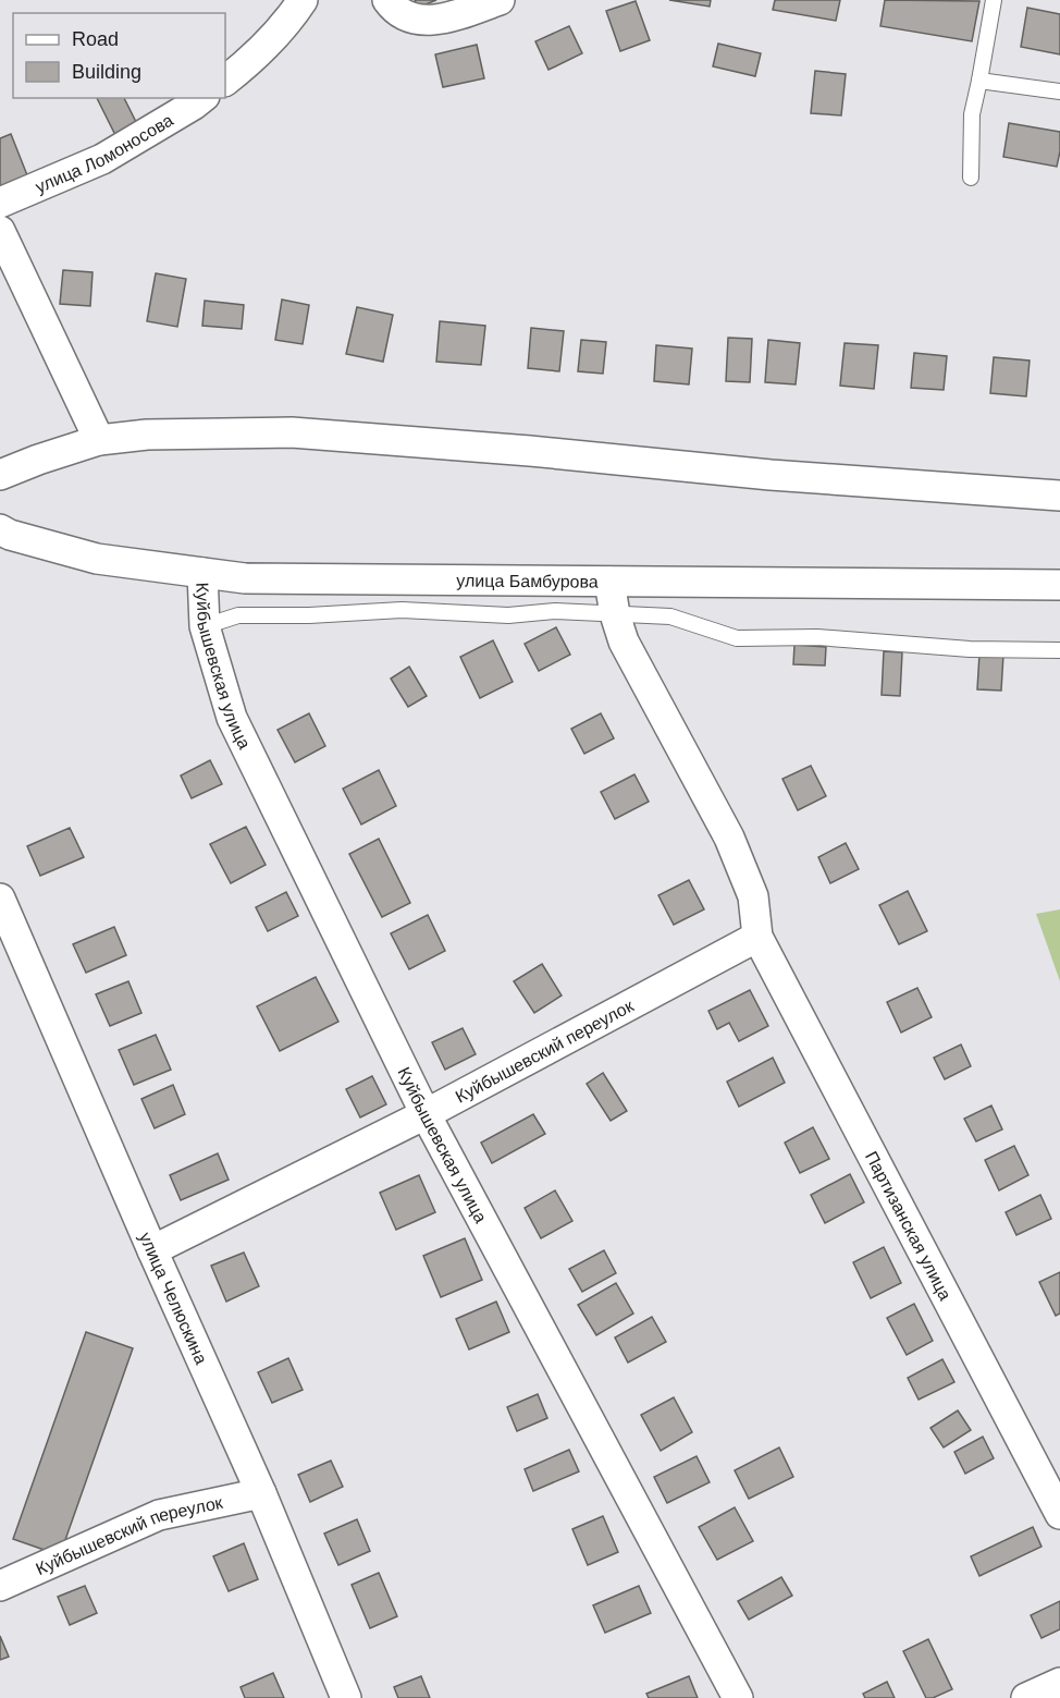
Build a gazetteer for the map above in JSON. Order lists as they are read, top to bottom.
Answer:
{
  "streets": {
    "street": [
      "улица Ломоносова",
      "улица Бамбурова",
      "Куйбышевская улица",
      "Куйбышевский переулок",
      "Партизанская улица",
      "улица Челюскина"
    ]
  },
  "crossings": [
    ["улица Бамбурова", "Куйбышевская улица"],
    ["Куйбышевская улица", "Куйбышевский переулок"],
    ["Куйбышевский переулок", "Партизанская улица"],
    ["Куйбышевский переулок", "улица Челюскина"]
  ],
  "legend": ["Road", "Building"]
}
